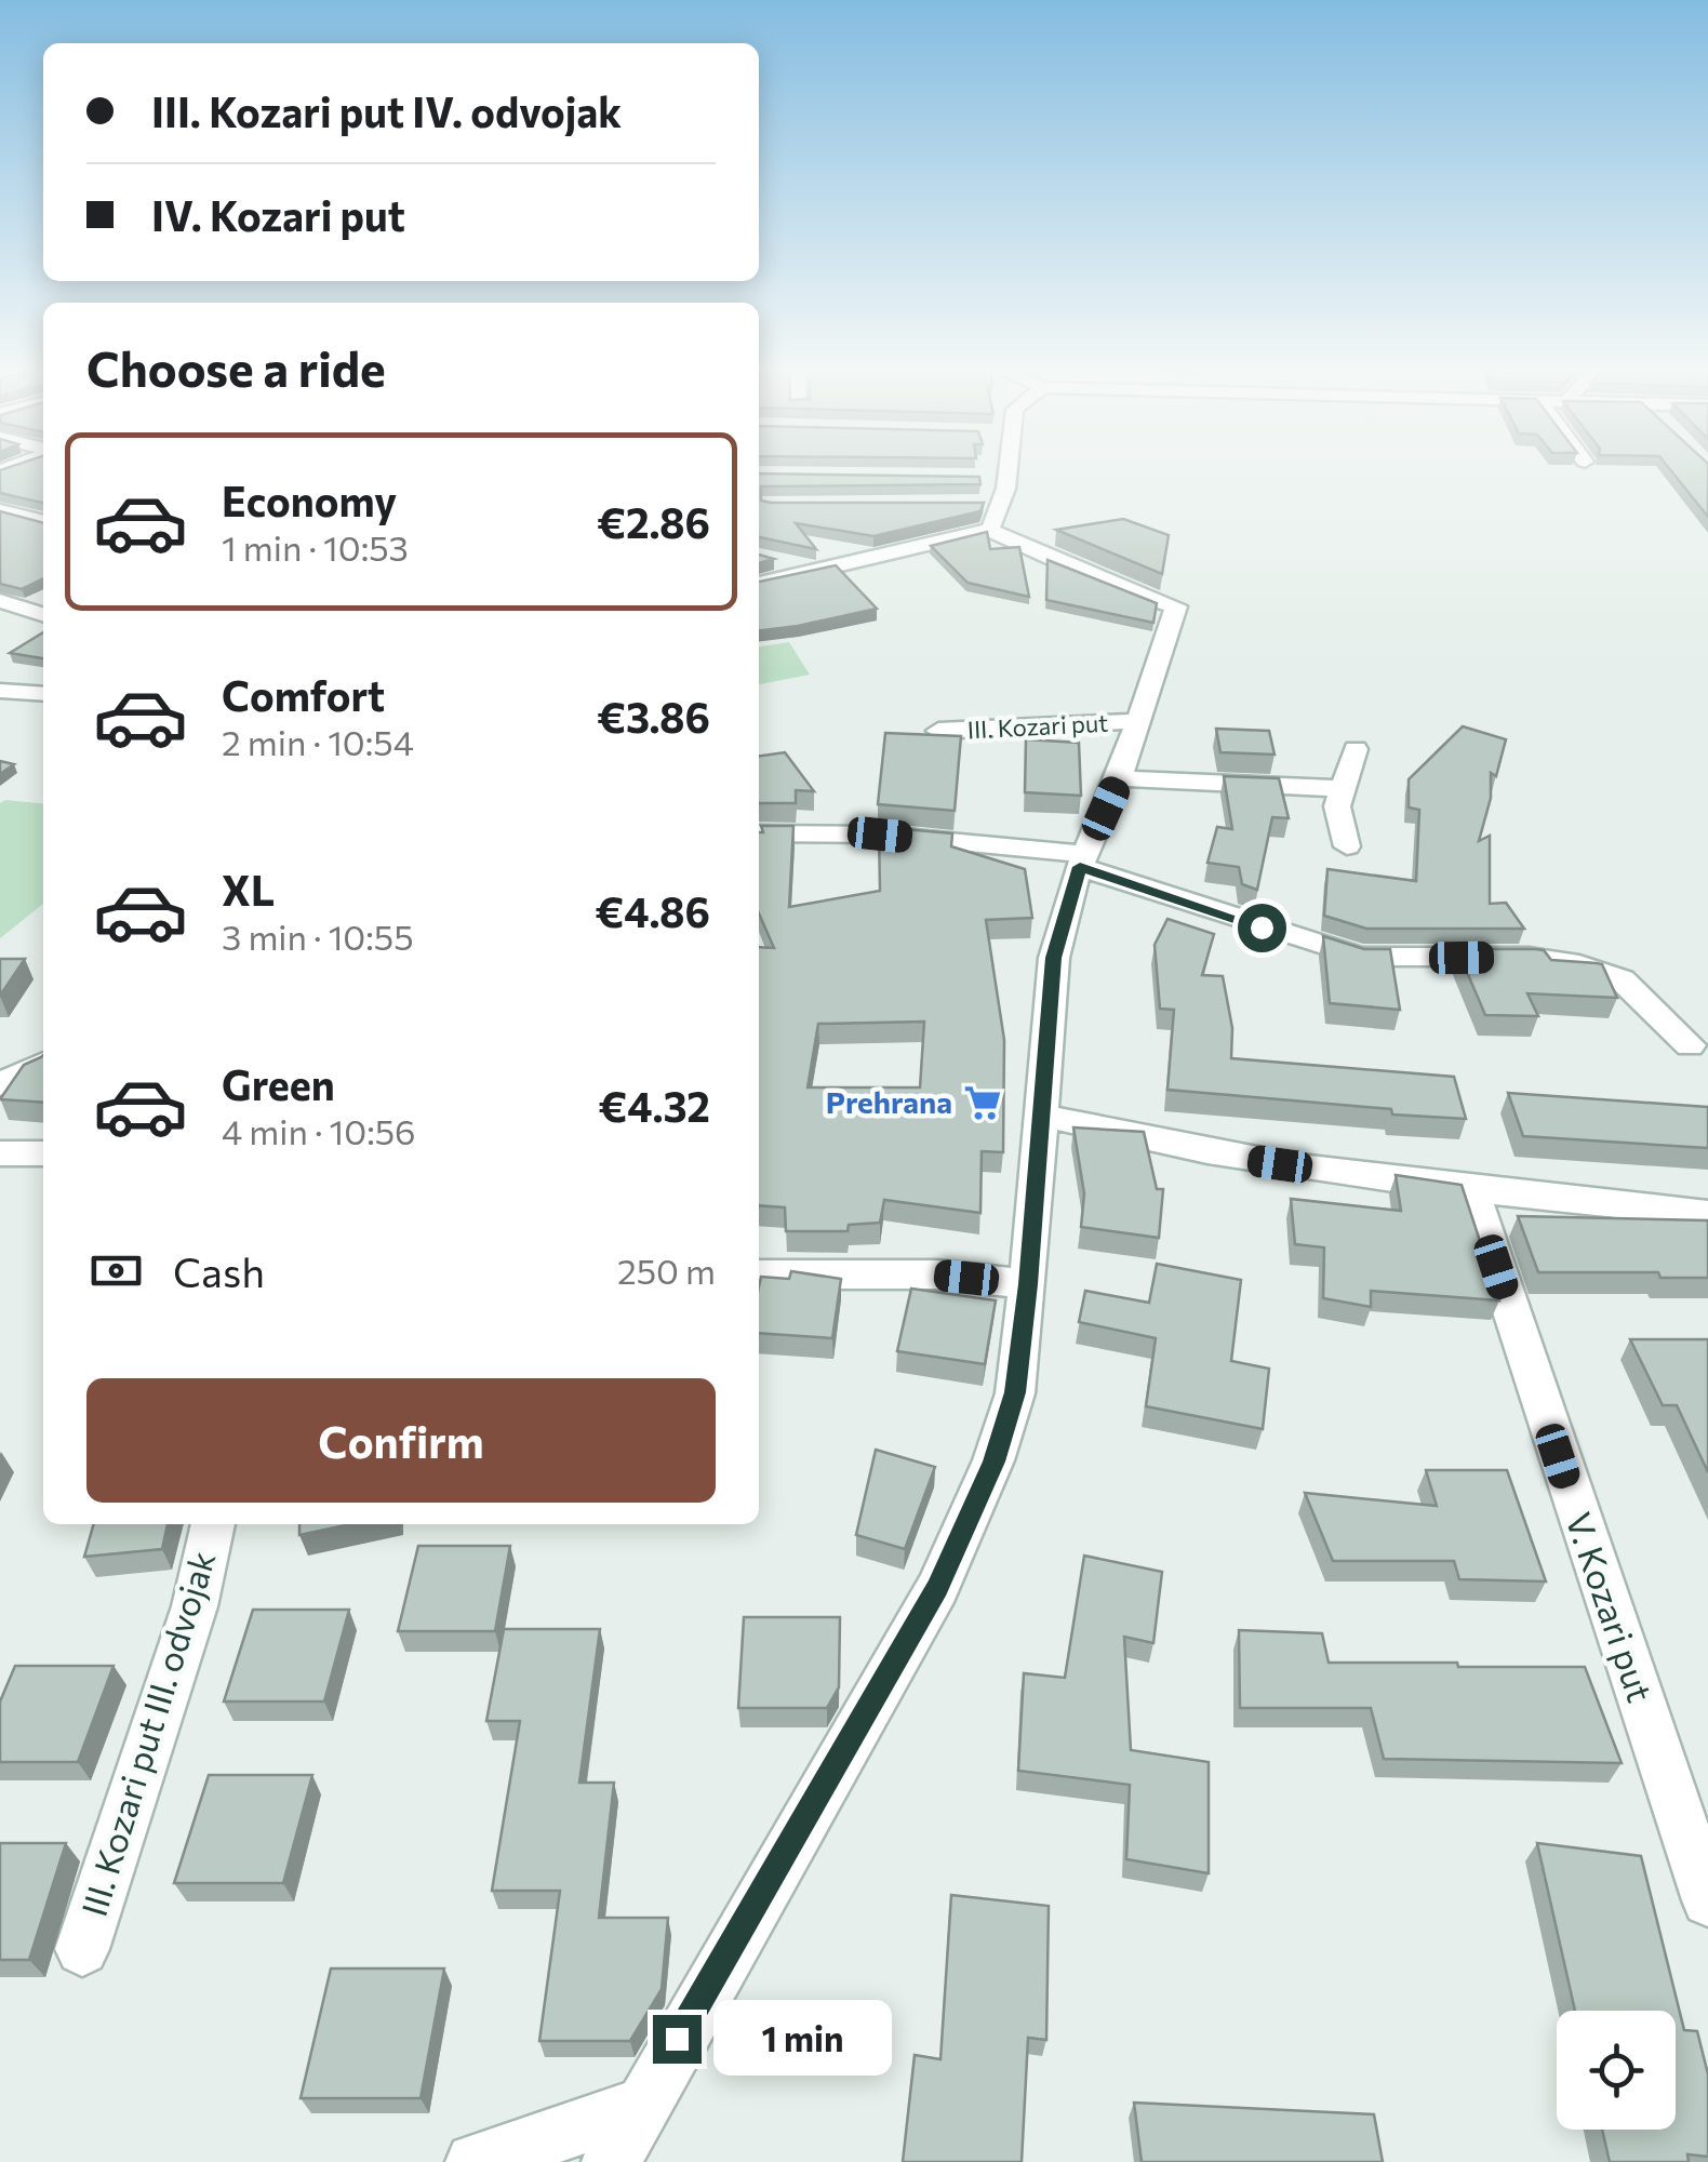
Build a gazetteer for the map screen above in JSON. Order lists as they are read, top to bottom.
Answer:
{
  "streets": {
    "street": ["III. Kozari put", "V. Kozari put", "III. Kozari put III. odvojak"]
  },
  "places": {
    "supermarket": ["Prehrana"]
  },
  "page": {
    "banner": ["III. Kozari put IV. odvojak", "IV. Kozari put"],
    "heading": "Choose a ride",
    "list": [
      {
        "name": "Economy",
        "note": "1 min · 10:53",
        "value": "€2.86"
      },
      {
        "name": "Comfort",
        "note": "2 min · 10:54",
        "value": "€3.86"
      },
      {
        "name": "XL",
        "note": "3 min · 10:55",
        "value": "€4.86"
      },
      {
        "name": "Green",
        "note": "4 min · 10:56",
        "value": "€4.32"
      }
    ],
    "pay": ["Cash", "250 m"],
    "buttons": "Confirm",
    "bubble": "1 min"
  }
}
